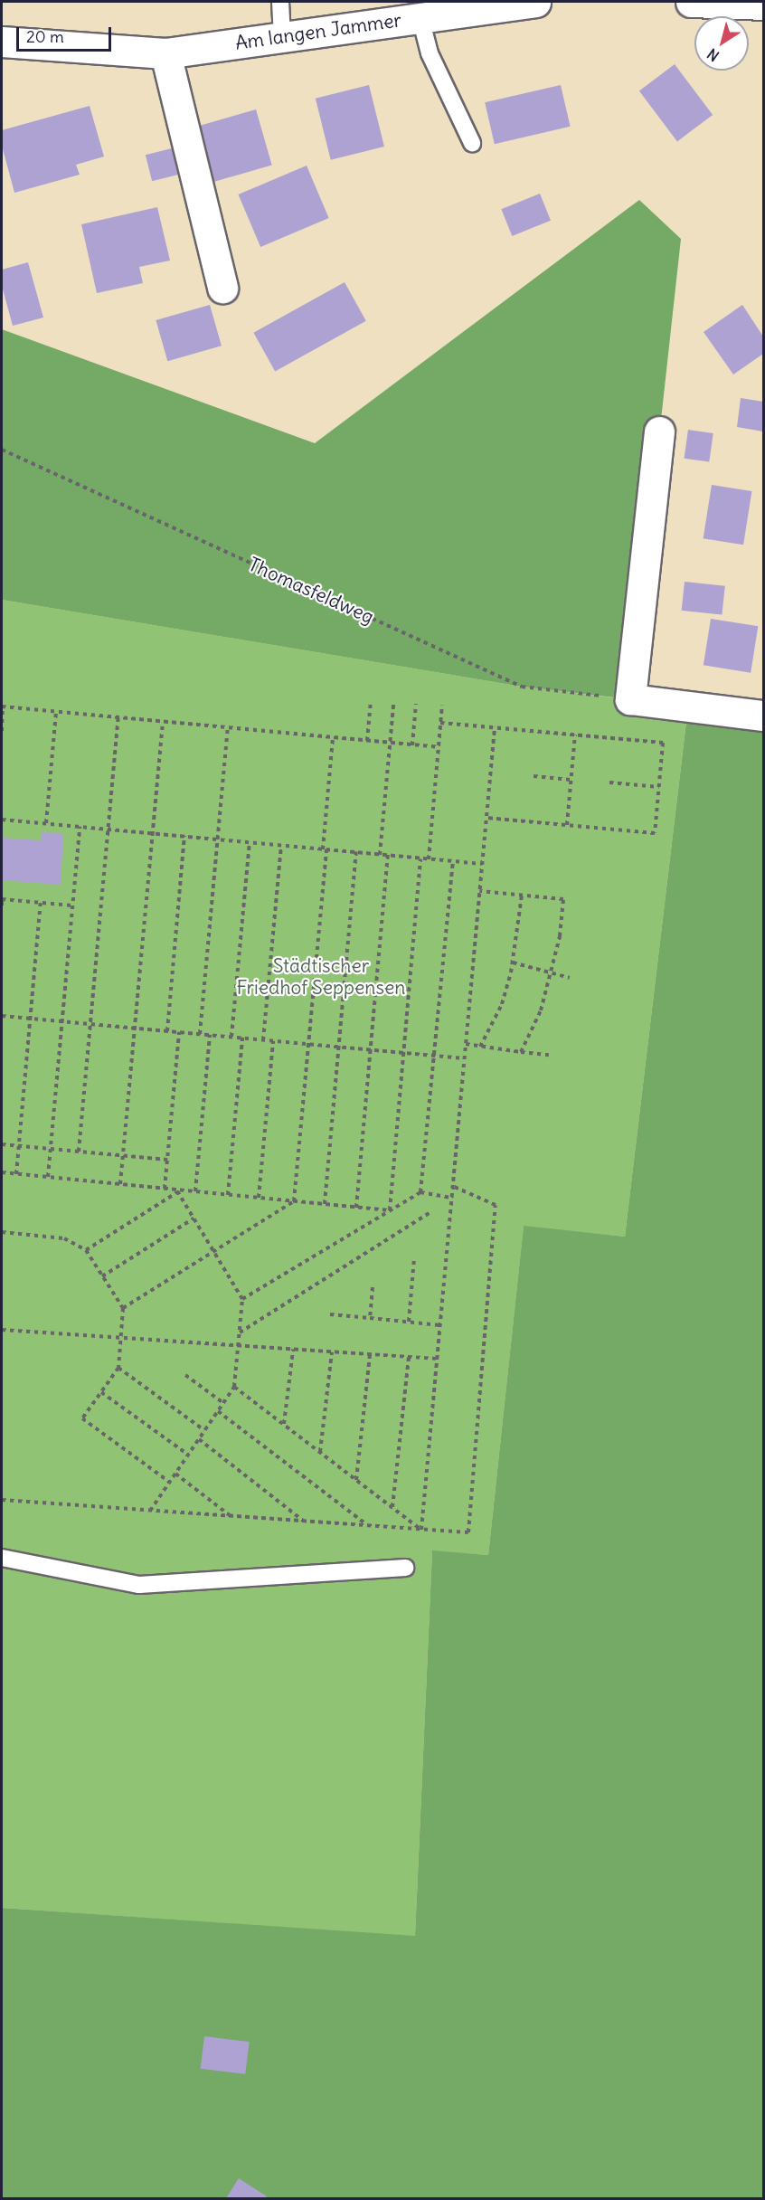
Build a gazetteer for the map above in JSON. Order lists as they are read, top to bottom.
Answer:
{
  "streets": {
    "street": ["Am langen Jammer"],
    "path": ["Thomasfeldweg"]
  },
  "parks": ["Städtischer Friedhof Seppensen"],
  "scale_bar": "20 m",
  "north": "bottom left"
}
